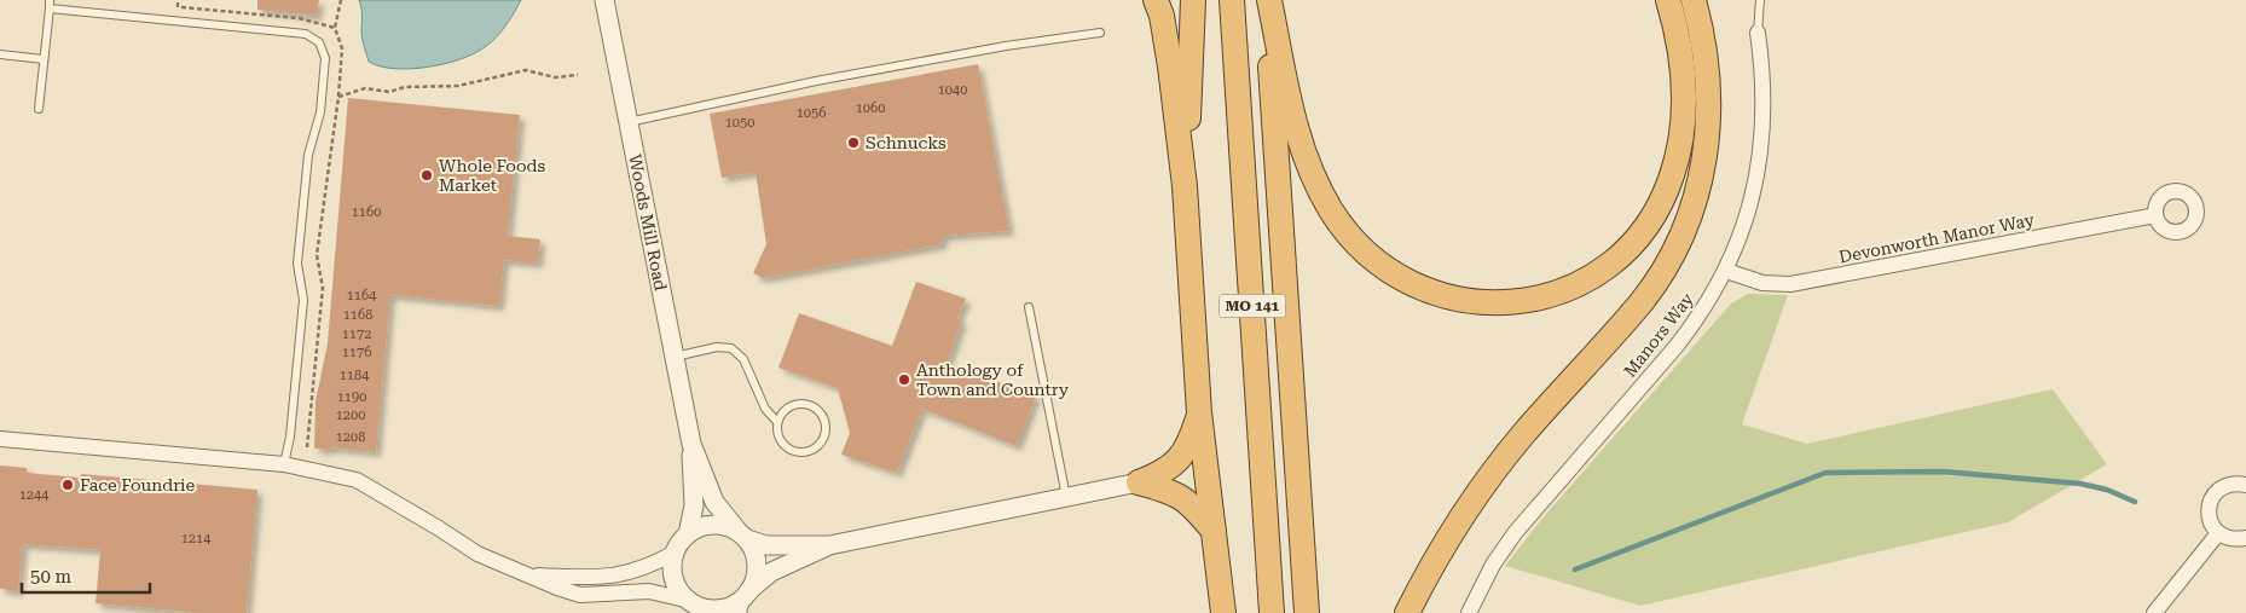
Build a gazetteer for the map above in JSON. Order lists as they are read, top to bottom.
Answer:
{
  "streets": {
    "highway": ["MO 141"],
    "street": ["Woods Mill Road", "Devonworth Manor Way", "Manors Way"]
  },
  "crossings": [
    ["Devonworth Manor Way", "Manors Way"]
  ],
  "places": [
    "Schnucks",
    "Whole Foods Market",
    "Anthology of Town and Country",
    "Face Foundrie"
  ],
  "house_numbers": [
    "1040",
    "1060",
    "1056",
    "1050",
    "1160",
    "1164",
    "1168",
    "1172",
    "1176",
    "1184",
    "1190",
    "1200",
    "1208",
    "1244",
    "1214"
  ],
  "scale_bar": "50 m"
}
